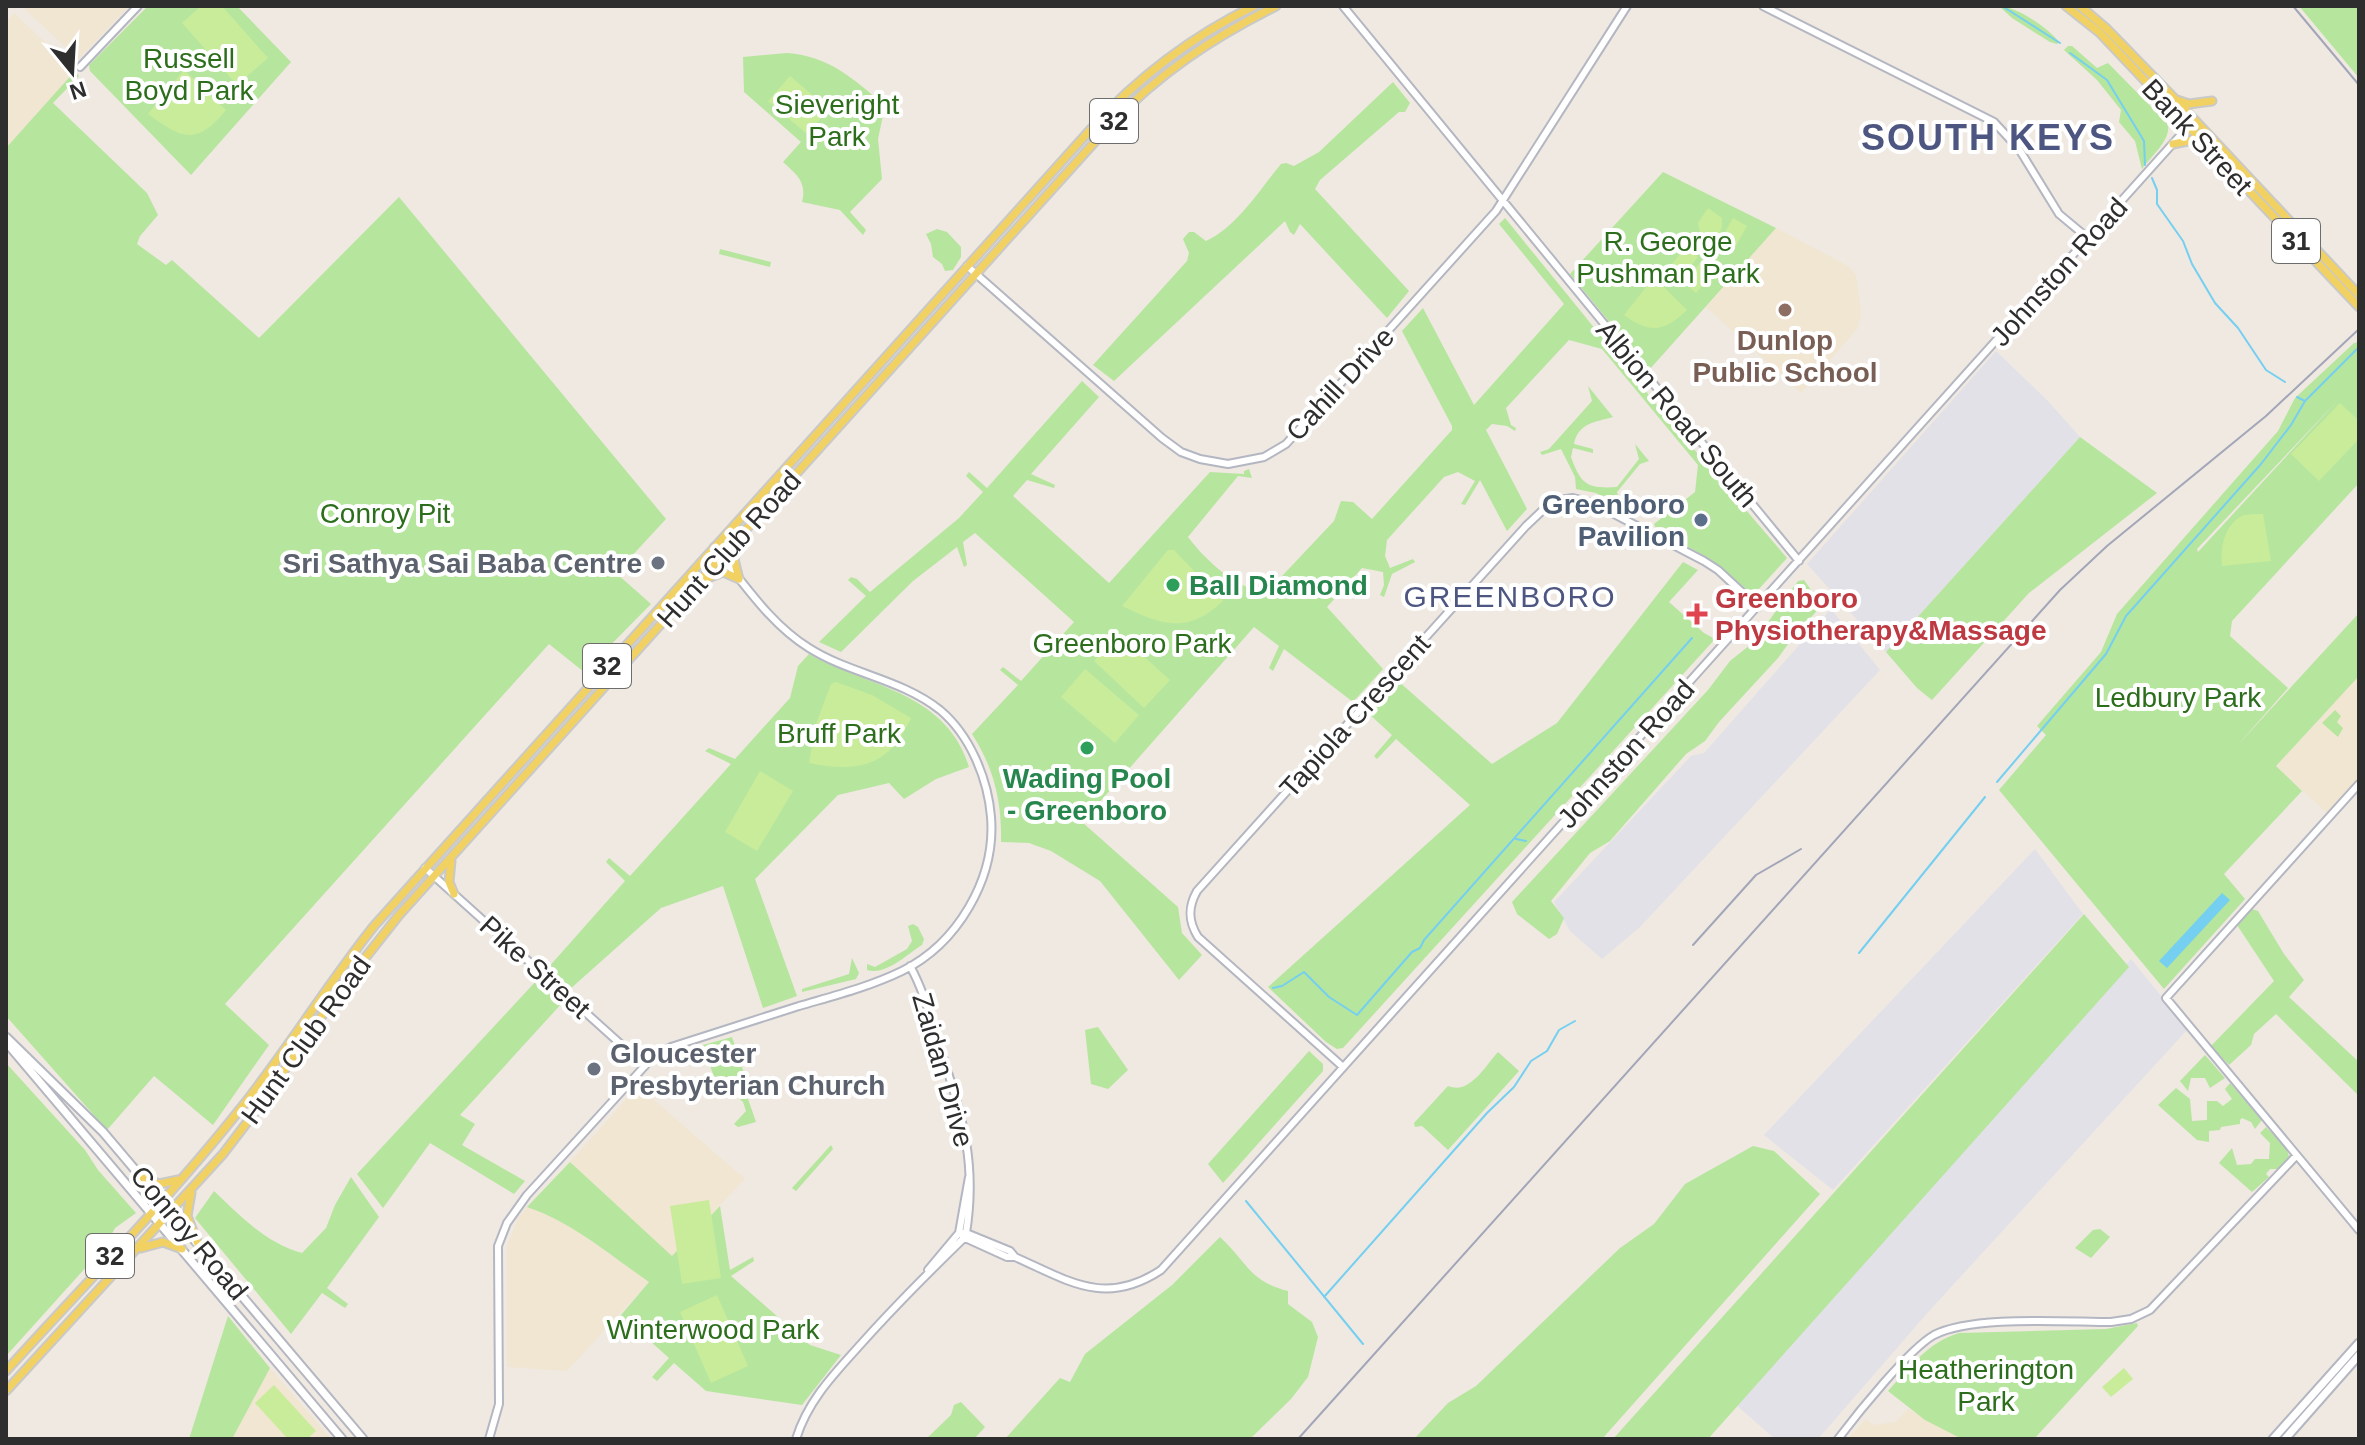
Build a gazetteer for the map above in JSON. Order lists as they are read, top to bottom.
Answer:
{
  "streets": {
    "main road": [
      "32",
      "Bank Street",
      "31",
      "Hunt Club Road",
      "Conroy Road"
    ],
    "street": [
      "Johnston Road",
      "Cahill Drive",
      "Albion Road South",
      "Tapiola Crescent",
      "Pike Street",
      "Zaidan Drive"
    ]
  },
  "crossings": [
    ["Bank Street", "Johnston Road"],
    ["Johnston Road", "Albion Road South"],
    ["Johnston Road", "Tapiola Crescent"],
    ["Johnston Road", "Zaidan Drive"],
    ["Cahill Drive", "Albion Road South"],
    ["Cahill Drive", "Hunt Club Road"],
    ["Hunt Club Road", "Pike Street"],
    ["Hunt Club Road", "Conroy Road"]
  ],
  "districts": ["SOUTH KEYS", "GREENBORO"],
  "parks": [
    "Russell Boyd Park",
    "Sieveright Park",
    "R. George Pushman Park",
    "Conroy Pit",
    "Greenboro Park",
    "Ledbury Park",
    "Bruff Park",
    "Winterwood Park",
    "Heatherington Park"
  ],
  "places": {
    "other": [
      "Dunlop Public School",
      "Greenboro Pavilion",
      "Sri Sathya Sai Baba Centre",
      "Ball Diamond",
      "Wading Pool - Greenboro",
      "Gloucester Presbyterian Church"
    ],
    "health": ["Greenboro Physiotherapy&Massage"]
  },
  "north": "bottom"
}
